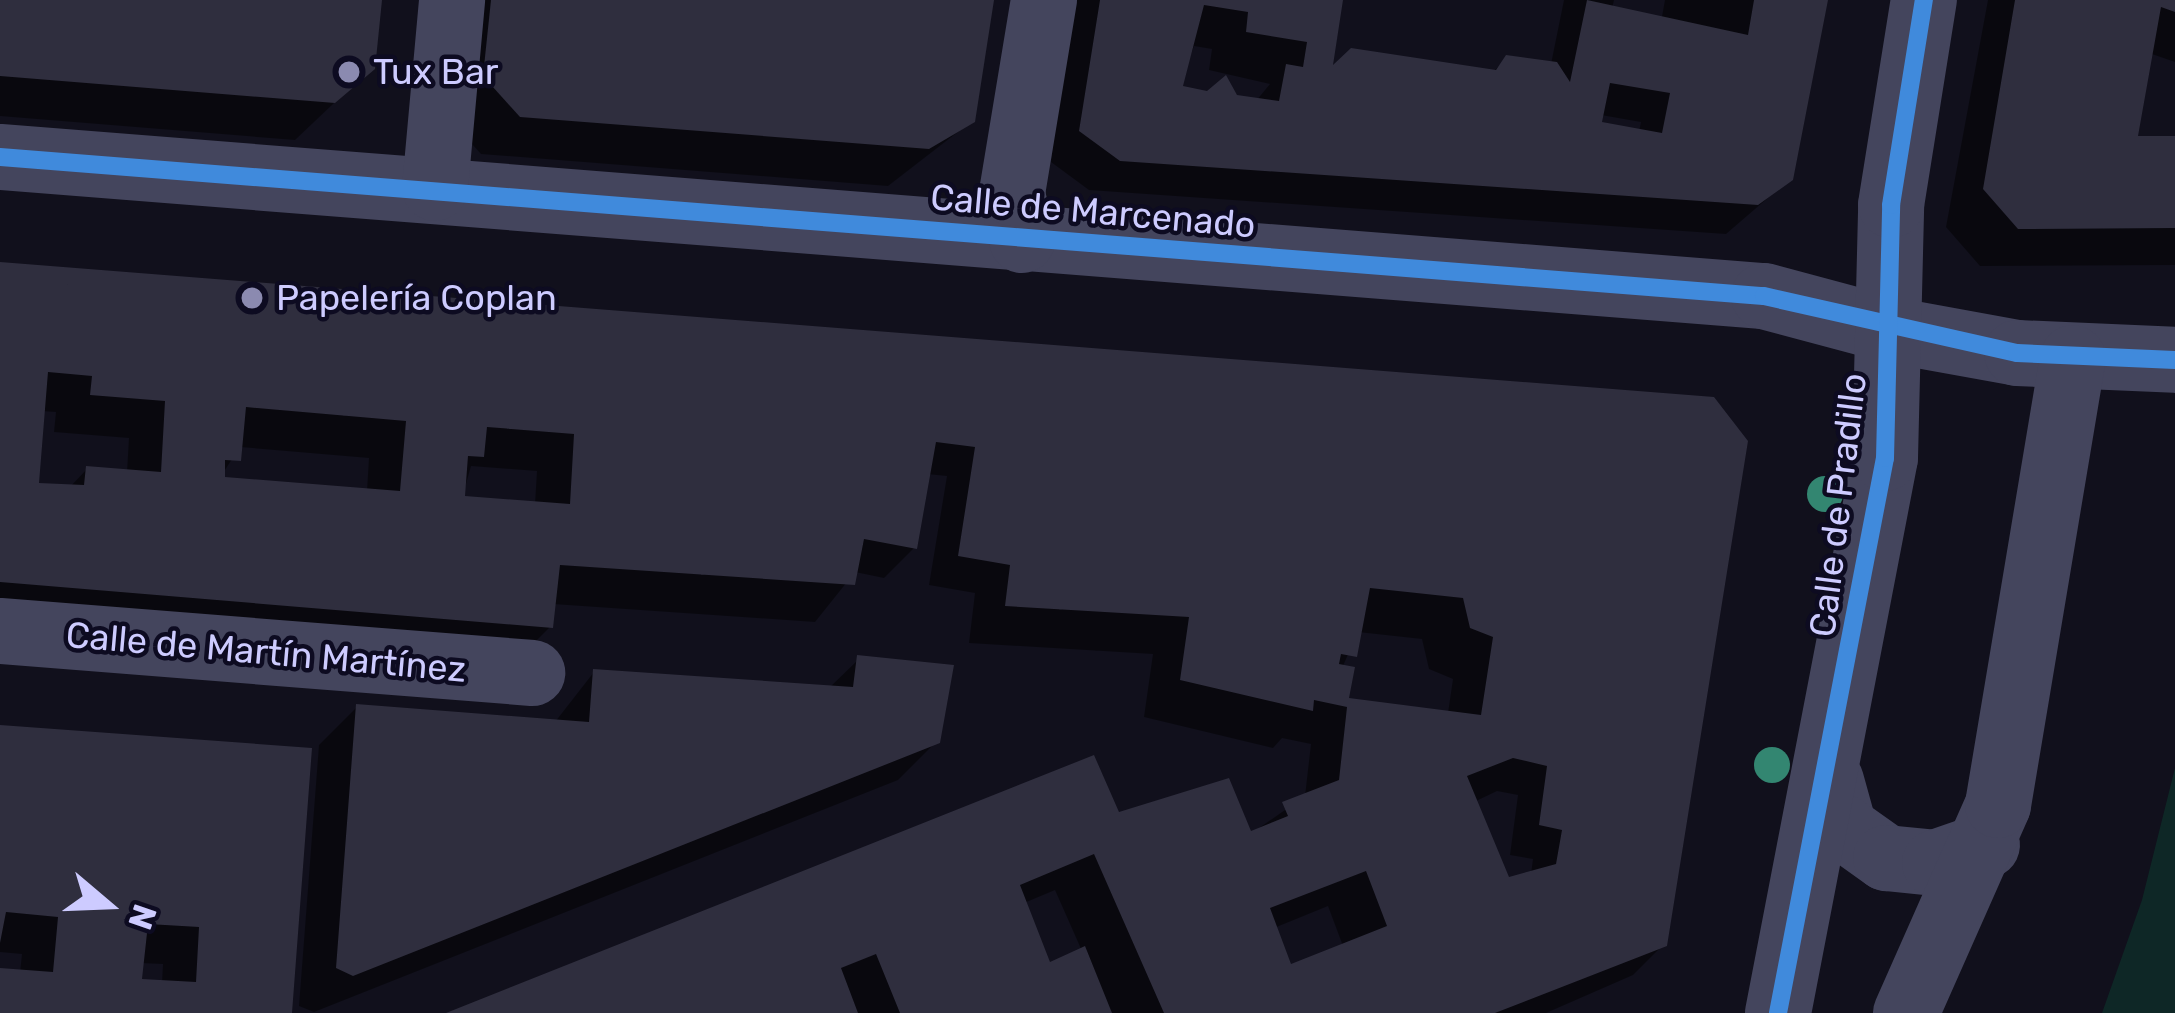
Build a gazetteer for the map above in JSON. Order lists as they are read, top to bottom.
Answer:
{
  "streets": {
    "street": ["Calle de Marcenado", "Calle de Pradillo", "Calle de Martín Martínez"]
  },
  "crossings": [
    ["Calle de Marcenado", "Calle de Pradillo"]
  ],
  "places": ["Tux Bar", "Papelería Coplan"],
  "north": "right"
}
